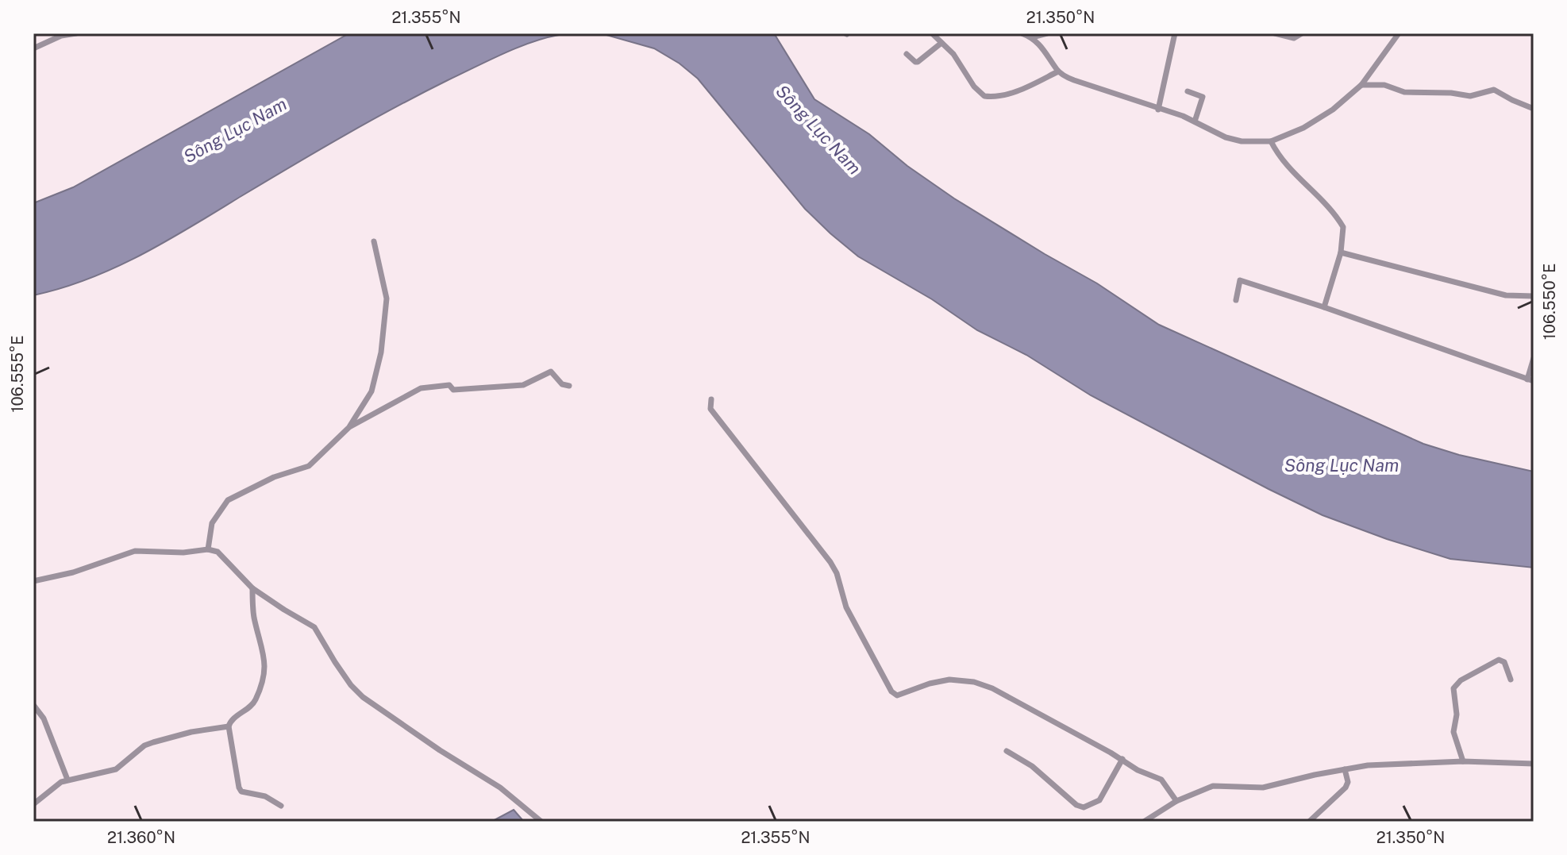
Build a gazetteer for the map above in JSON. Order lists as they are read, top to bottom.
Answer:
{
  "water": ["Sông Lục Nam"],
  "coordinates": [
    "21.355°N",
    "21.350°N",
    "106.550°E",
    "106.555°E",
    "21.360°N"
  ]
}
